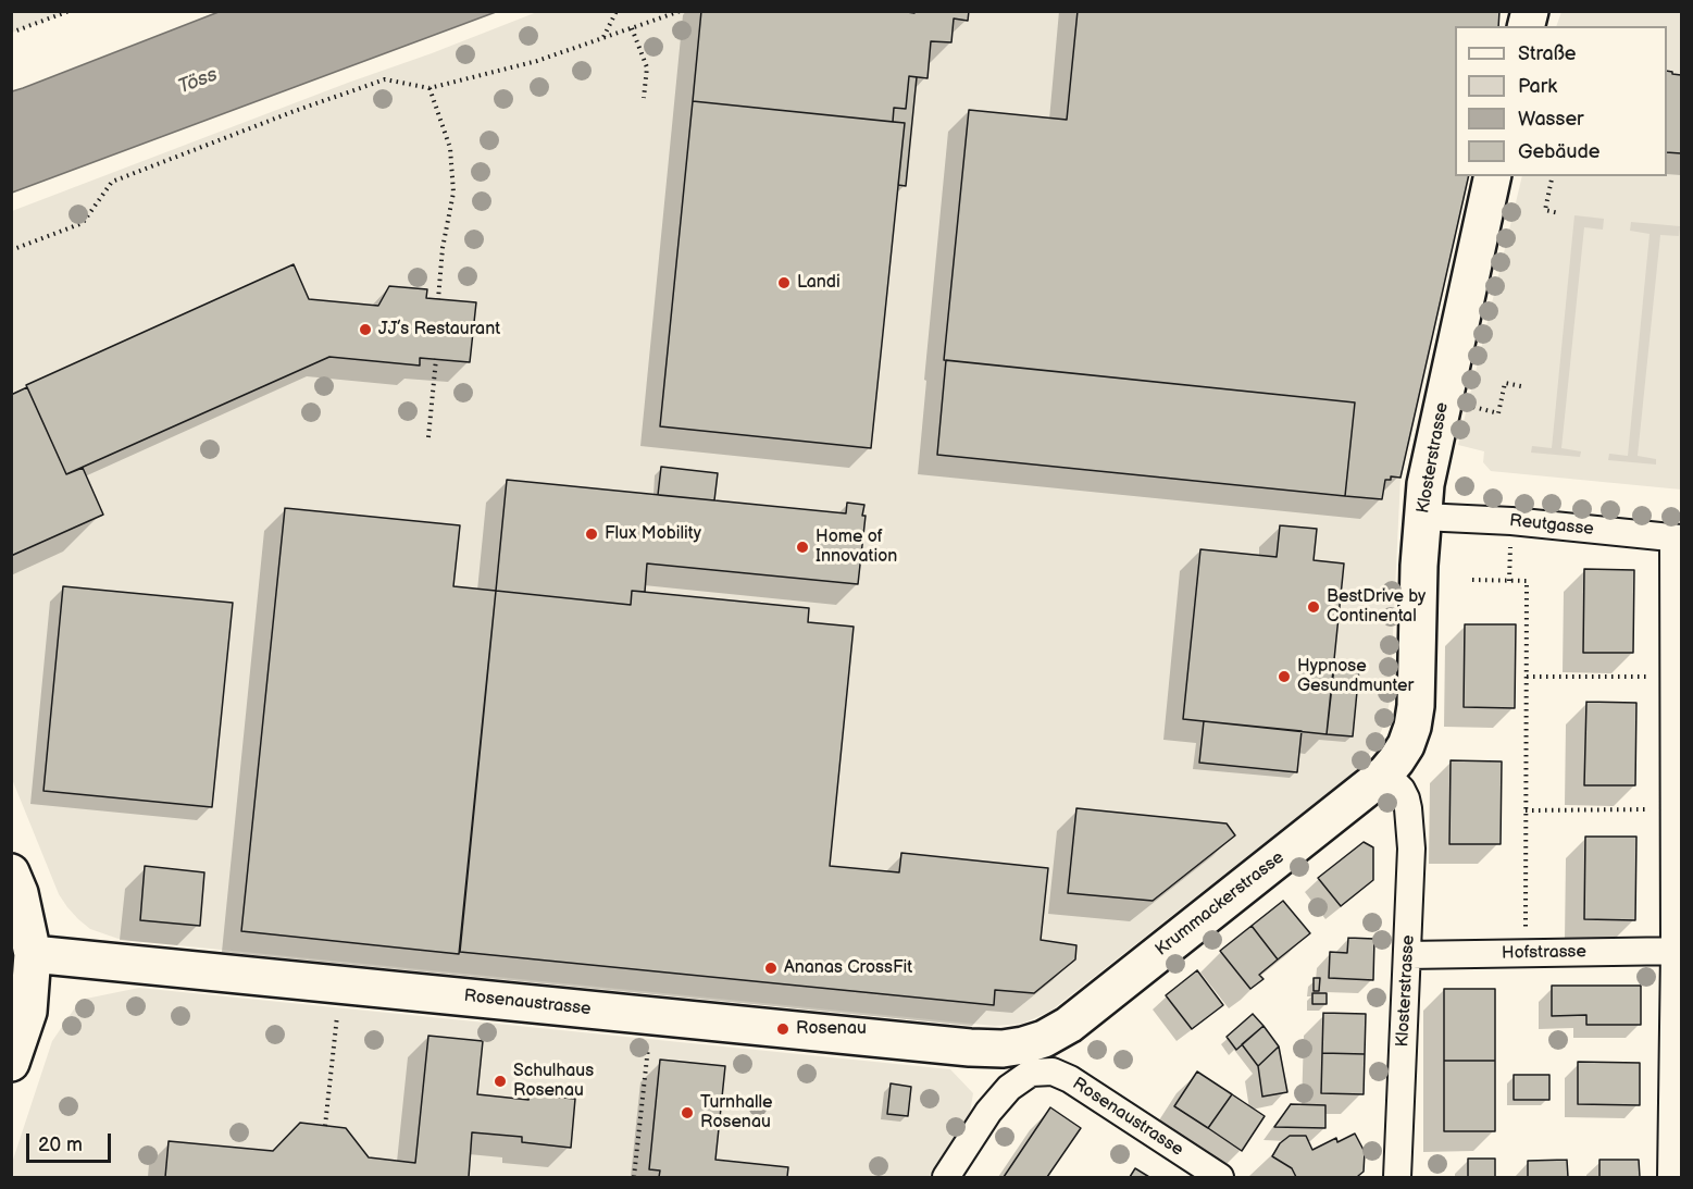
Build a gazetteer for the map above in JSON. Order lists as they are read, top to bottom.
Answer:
{
  "streets": {
    "street": [
      "Klosterstrasse",
      "Reutgasse",
      "Krummackerstrasse",
      "Hofstrasse",
      "Rosenaustrasse"
    ]
  },
  "crossings": [
    ["Klosterstrasse", "Reutgasse"],
    ["Klosterstrasse", "Krummackerstrasse"],
    ["Klosterstrasse", "Hofstrasse"],
    ["Krummackerstrasse", "Rosenaustrasse"]
  ],
  "water": ["Töss"],
  "places": [
    "Landi",
    "JJ’s Restaurant",
    "Flux Mobility",
    "Home of Innovation",
    "BestDrive by Continental",
    "Hypnose Gesundmunter",
    "Ananas CrossFit",
    "Rosenau",
    "Schulhaus Rosenau",
    "Turnhalle Rosenau"
  ],
  "legend": [
    "Straße",
    "Park",
    "Wasser",
    "Gebäude"
  ],
  "scale_bar": "20 m"
}
